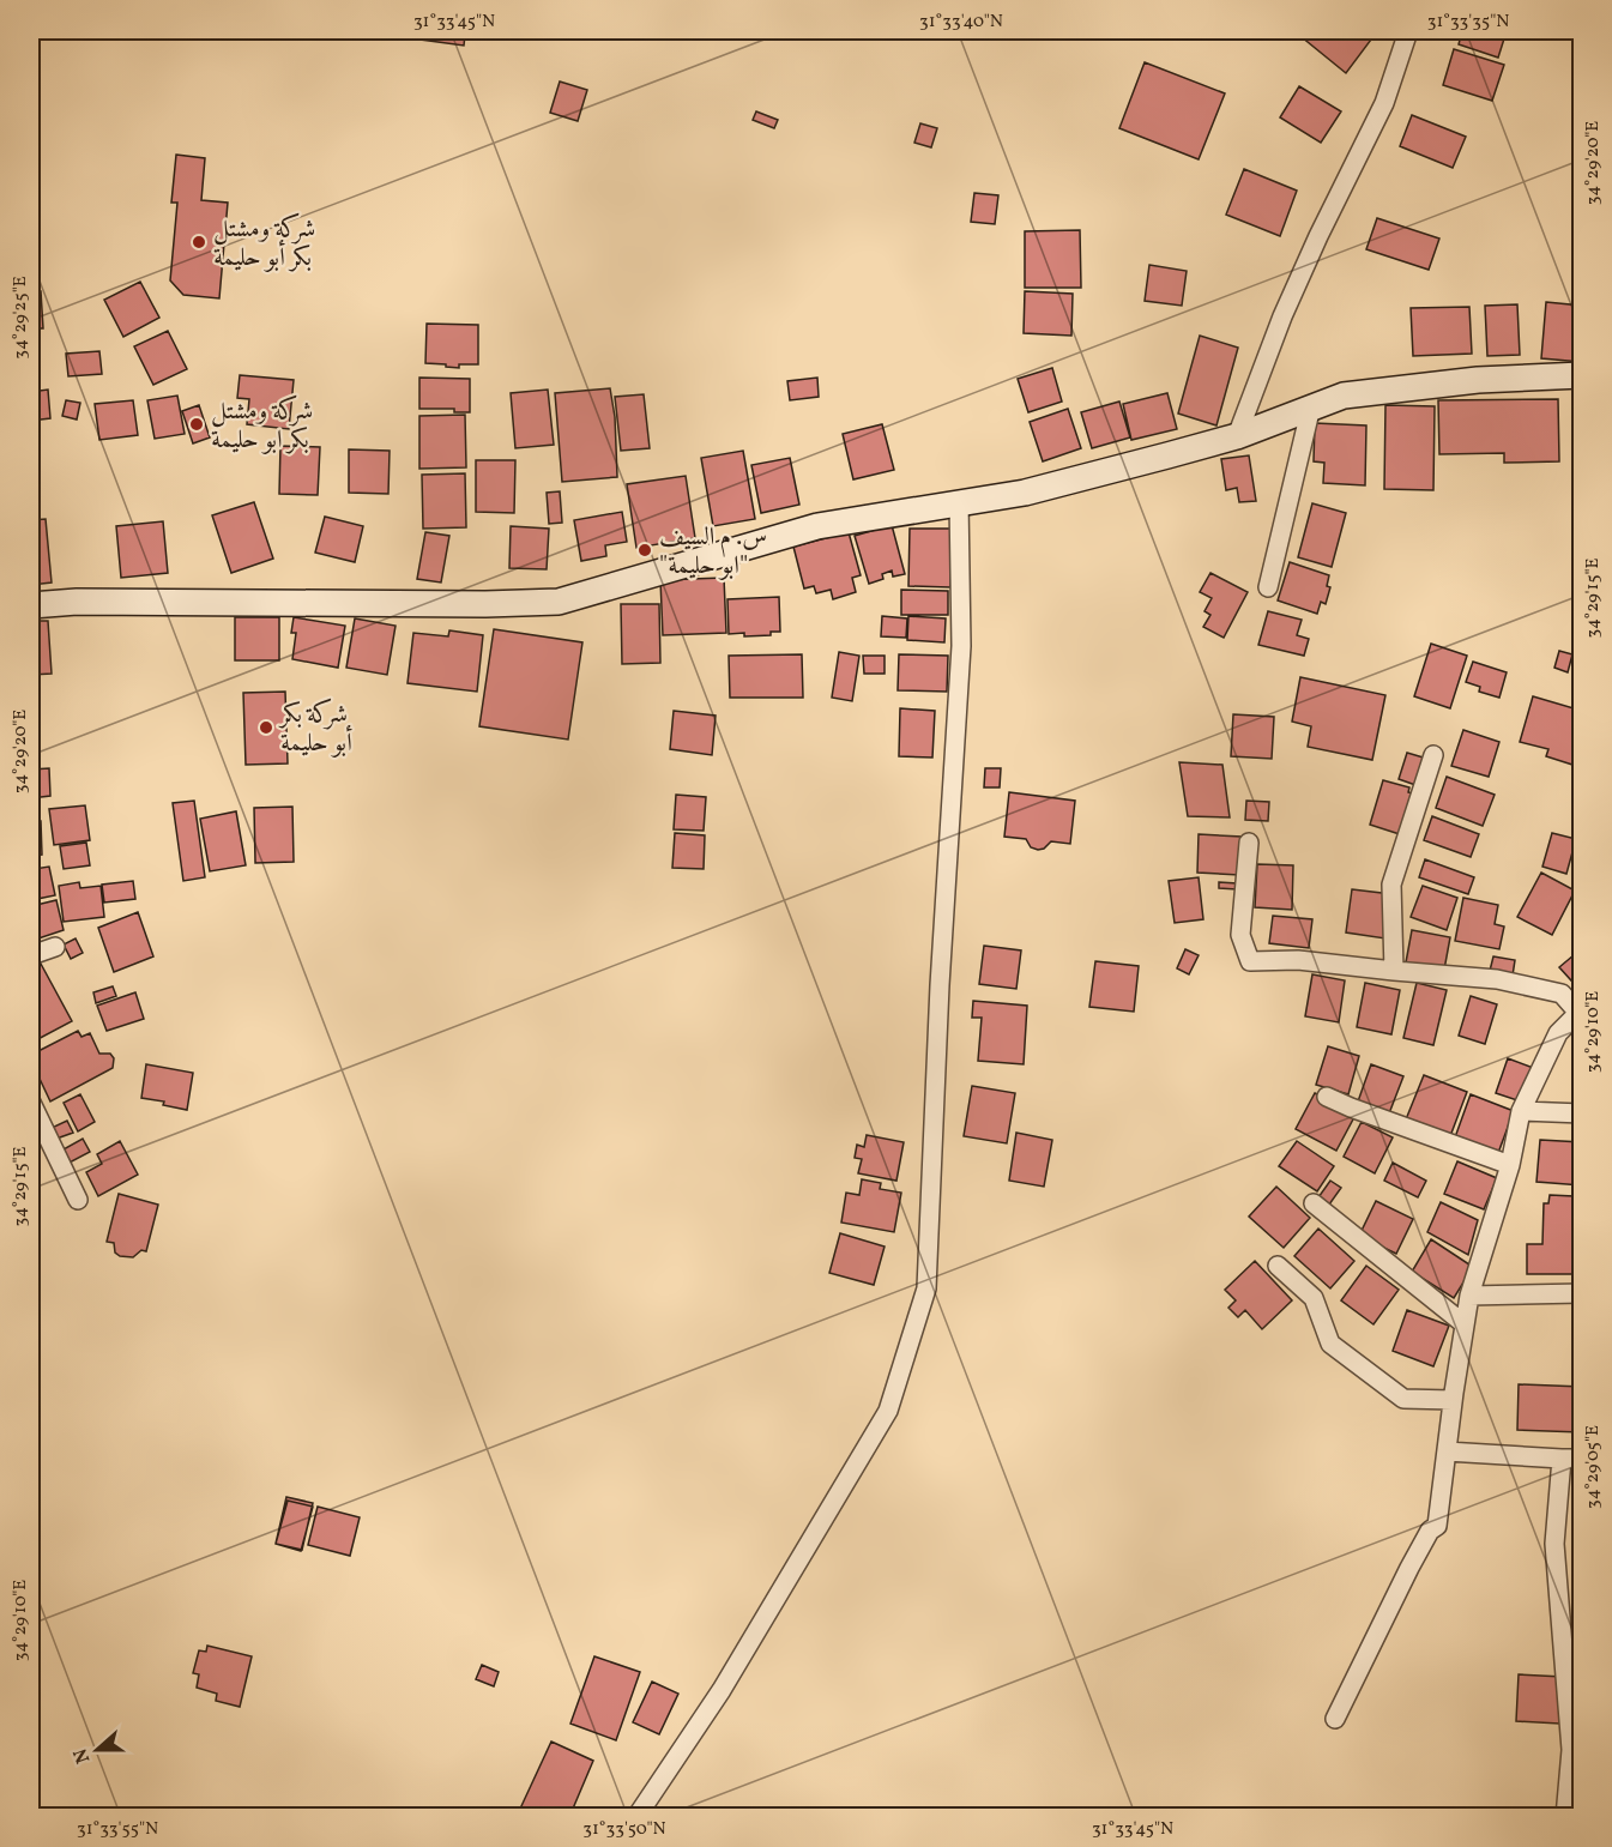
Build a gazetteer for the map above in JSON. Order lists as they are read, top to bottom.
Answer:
{
  "places": [
    "شركة ومشتل بكر أبو حليمة",
    "شركة ومشتل بكر ابو حليمة",
    "س. م السيف \"ابو حليمة\"",
    "شركة بكر أبو حليمة"
  ],
  "north": "left",
  "coordinates": [
    "31°33'45\"N",
    "31°33'40\"N",
    "31°33'35\"N",
    "34°29'20\"E",
    "34°29'25\"E",
    "34°29'15\"E",
    "34°29'10\"E",
    "34°29'05\"E",
    "31°33'55\"N",
    "31°33'50\"N"
  ]
}
